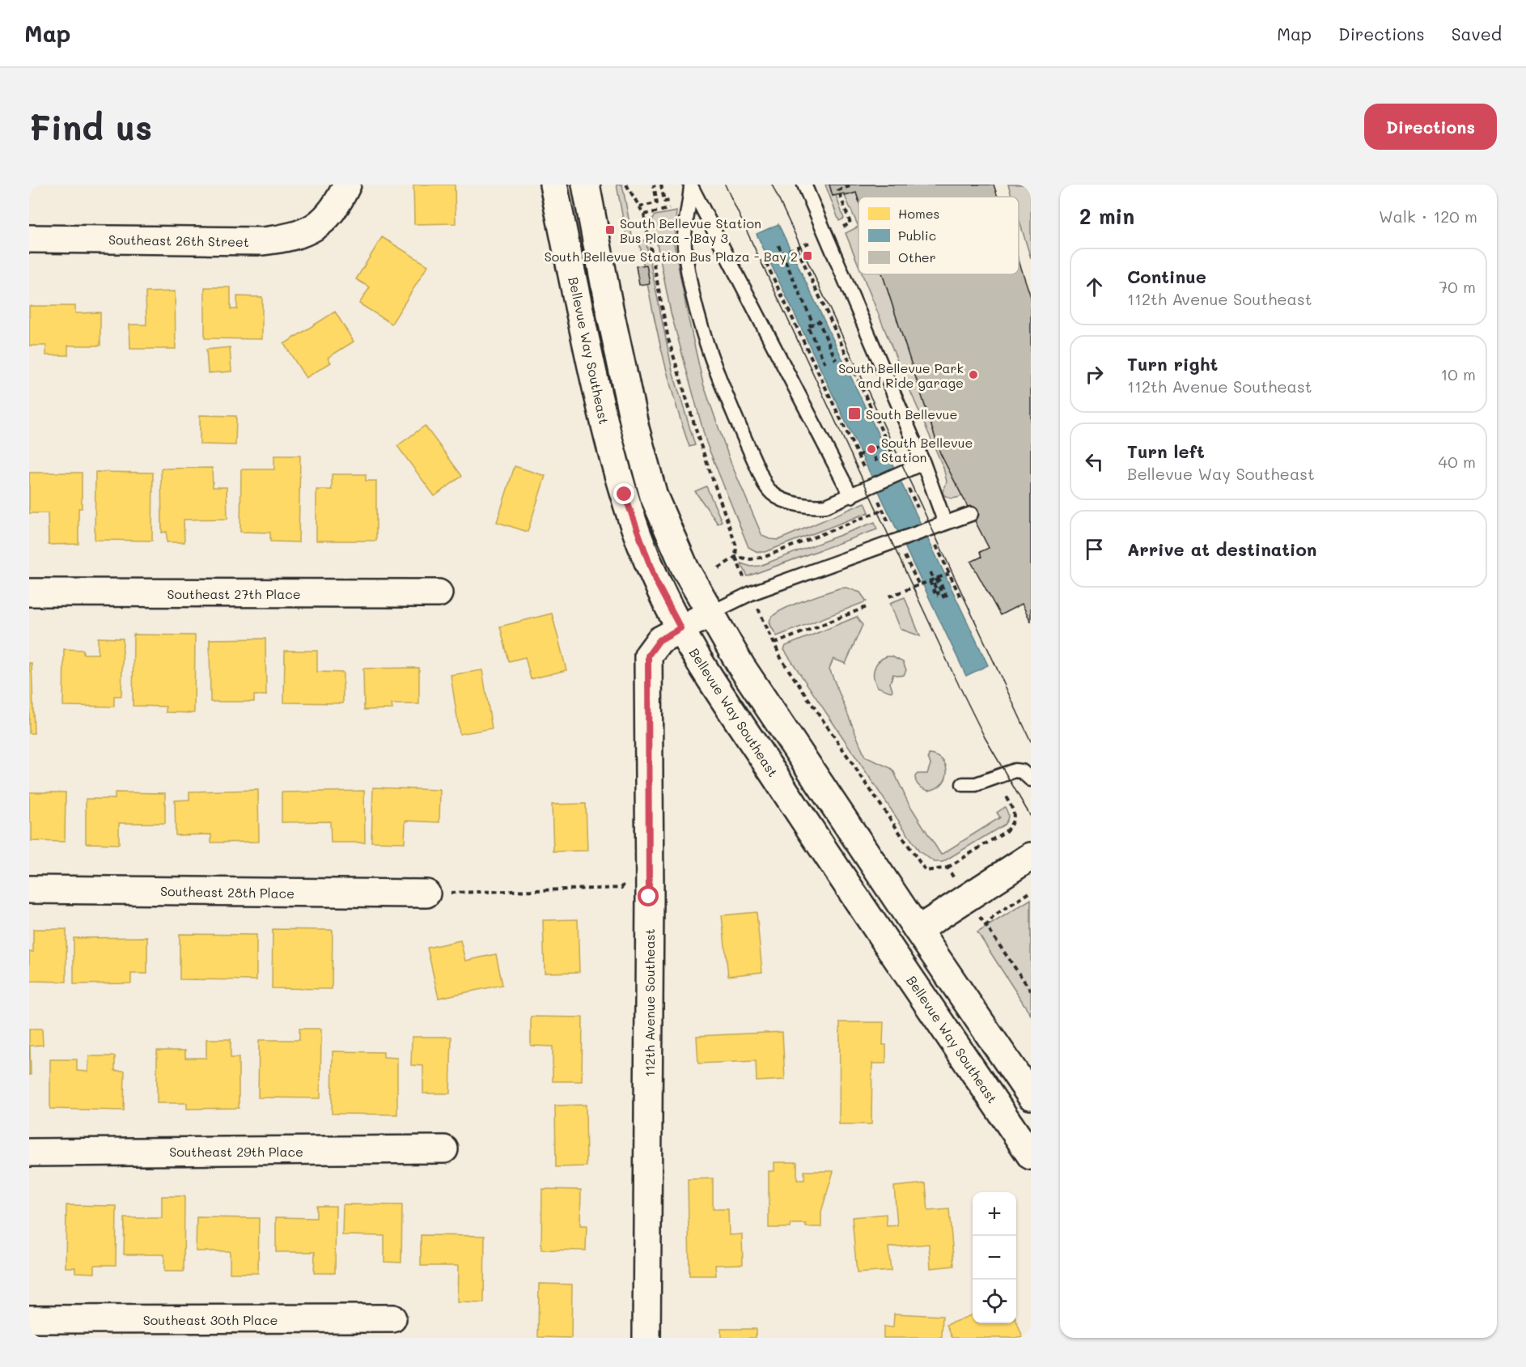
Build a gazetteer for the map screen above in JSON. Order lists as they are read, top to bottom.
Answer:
{
  "streets": {
    "street": [
      "Southeast 26th Street",
      "Bellevue Way Southeast",
      "Southeast 27th Place",
      "Southeast 28th Place",
      "112th Avenue Southeast",
      "Southeast 29th Place",
      "Southeast 30th Place"
    ]
  },
  "crossings": [
    ["Bellevue Way Southeast", "112th Avenue Southeast"]
  ],
  "places": {
    "transit": ["South Bellevue Station Bus Plaza - Bay 3", "South Bellevue Station Bus Plaza - Bay 2", "South Bellevue"],
    "other": ["South Bellevue Park and Ride garage", "South Bellevue Station"]
  },
  "legend": ["Homes", "Public", "Other"],
  "page": {
    "header": "Map",
    "nav": ["Map", "Directions", "Saved"],
    "buttons": "Directions",
    "title": "Find us",
    "heading": ["2 min", "Walk · 120 m"],
    "list": [
      ["Continue", "112th Avenue Southeast", "70 m"],
      ["Turn right", "112th Avenue Southeast", "10 m"],
      ["Turn left", "Bellevue Way Southeast", "40 m"],
      "Arrive at destination"
    ],
    "map_buttons": ["+", "−"]
  }
}
